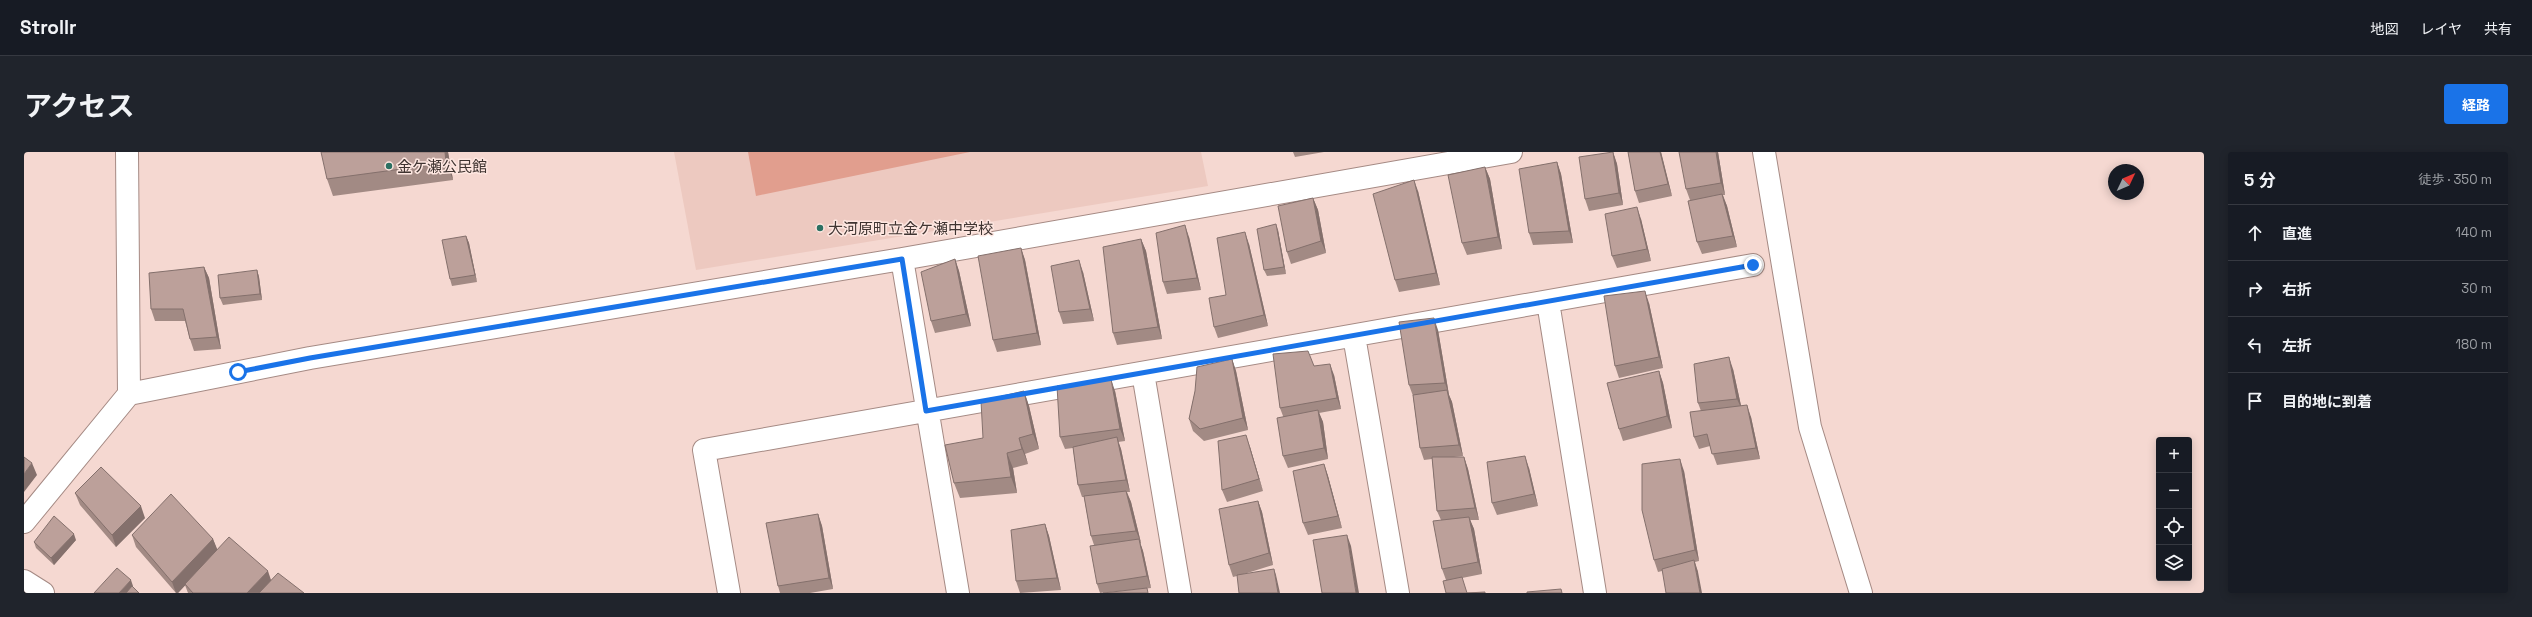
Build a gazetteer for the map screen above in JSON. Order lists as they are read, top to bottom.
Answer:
{
  "places": ["金ケ瀬公民館", "大河原町立金ケ瀬中学校"],
  "north": "top right",
  "page": {
    "header": "Strollr",
    "nav": ["地図", "レイヤ", "共有"],
    "title": "アクセス",
    "buttons": "経路",
    "heading": ["5 分", "徒歩 · 350 m"],
    "list": [
      ["直進", "140 m"],
      ["右折", "30 m"],
      ["左折", "180 m"],
      "目的地に到着"
    ],
    "map_buttons": ["+", "−"]
  }
}
